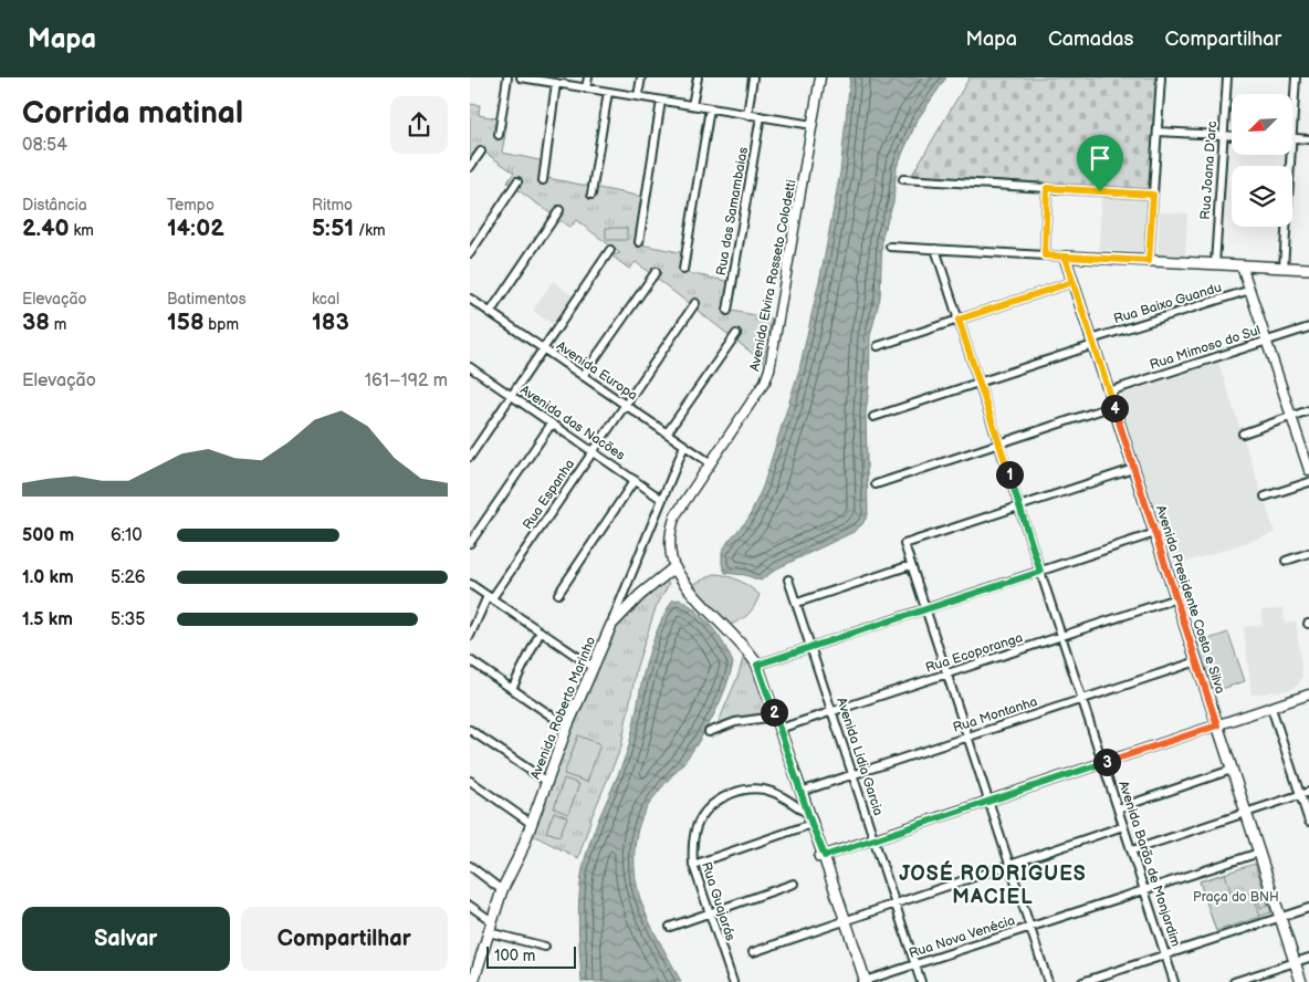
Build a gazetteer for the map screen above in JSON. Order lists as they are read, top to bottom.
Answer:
{
  "streets": {
    "main road": ["Avenida Presidente Costa e Silva", "Avenida Roberto Marinho"],
    "street": [
      "Rua Joana D'arc",
      "Rua das Samambaias",
      "Avenida Elvira Rosseto Colodetti",
      "Rua Baixo Guandu",
      "Rua Mimoso do Sul",
      "Avenida Europa",
      "Avenida das Nacões",
      "Rua Espanha",
      "Rua Ecoporanga",
      "Rua Montanha",
      "Avenida Lidia Garcia",
      "Avenida Barão de Monjardim",
      "Rua Guajarás",
      "Rua Nova Venécia"
    ]
  },
  "crossings": [
    ["Avenida Elvira Rosseto Colodetti", "Avenida Europa"],
    ["Rua Baixo Guandu", "Avenida Presidente Costa e Silva"],
    ["Rua Baixo Guandu", "Avenida Barão de Monjardim"],
    ["Rua Mimoso do Sul", "Avenida Presidente Costa e Silva"],
    ["Avenida Europa", "Rua Espanha"],
    ["Avenida Europa", "Avenida Roberto Marinho"],
    ["Avenida das Nacões", "Rua Espanha"],
    ["Avenida das Nacões", "Avenida Roberto Marinho"],
    ["Avenida Presidente Costa e Silva", "Rua Ecoporanga"],
    ["Avenida Presidente Costa e Silva", "Rua Montanha"],
    ["Avenida Presidente Costa e Silva", "Rua Nova Venécia"],
    ["Rua Ecoporanga", "Avenida Lidia Garcia"],
    ["Rua Ecoporanga", "Avenida Barão de Monjardim"],
    ["Rua Montanha", "Avenida Lidia Garcia"],
    ["Rua Montanha", "Avenida Barão de Monjardim"],
    ["Avenida Lidia Garcia", "Rua Nova Venécia"],
    ["Avenida Barão de Monjardim", "Rua Nova Venécia"]
  ],
  "districts": ["JOSÉ RODRIGUES MACIEL"],
  "parks": ["Praça do BNH"],
  "scale_bar": "100 m",
  "north": "bottom left",
  "page": {
    "header": "Mapa",
    "nav": ["Mapa", "Camadas", "Compartilhar"],
    "heading": ["Corrida matinal", "08:54"],
    "stats": [
      ["Distância", "2.40 km"],
      ["Tempo", "14:02"],
      ["Ritmo", "5:51 /km"],
      ["Elevação", "38 m"],
      ["Batimentos", "158 bpm"],
      ["kcal", "183"]
    ],
    "chart": ["Elevação", "161–192 m"],
    "pins": [
      "4",
      "1",
      "2",
      "3"
    ],
    "list": [
      {
        "name": "500 m",
        "note": "6:10"
      },
      {
        "name": "1.0 km",
        "note": "5:26"
      },
      {
        "name": "1.5 km",
        "note": "5:35"
      }
    ],
    "buttons": ["Salvar", "Compartilhar"],
    "scale": "100 m"
  }
}
